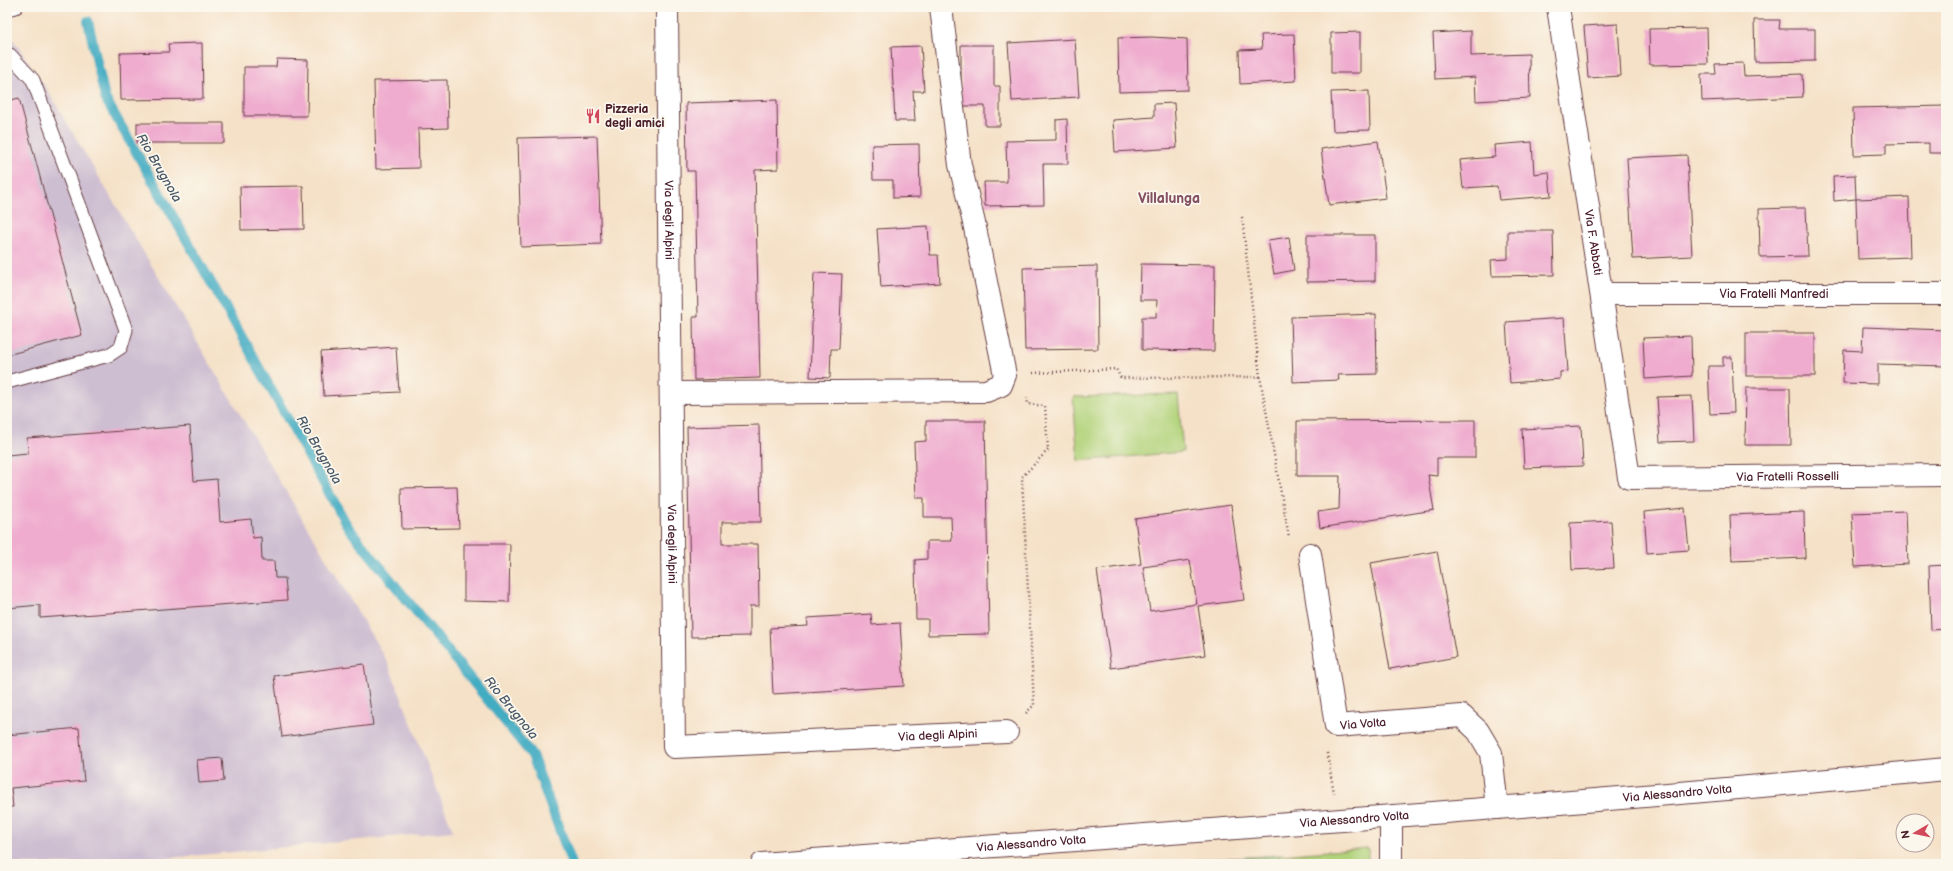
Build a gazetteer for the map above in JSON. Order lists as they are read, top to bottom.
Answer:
{
  "streets": {
    "street": [
      "Via degli Alpini",
      "Via F. Abbati",
      "Via Fratelli Manfredi",
      "Via Fratelli Rosselli",
      "Via Volta",
      "Via Alessandro Volta"
    ]
  },
  "crossings": [
    ["Via F. Abbati", "Via Fratelli Manfredi"],
    ["Via F. Abbati", "Via Fratelli Rosselli"],
    ["Via Volta", "Via Alessandro Volta"]
  ],
  "districts": ["Villalunga"],
  "water": ["Rio Brugnola"],
  "places": {
    "restaurant": ["Pizzeria degli amici"]
  },
  "north": "left"
}
